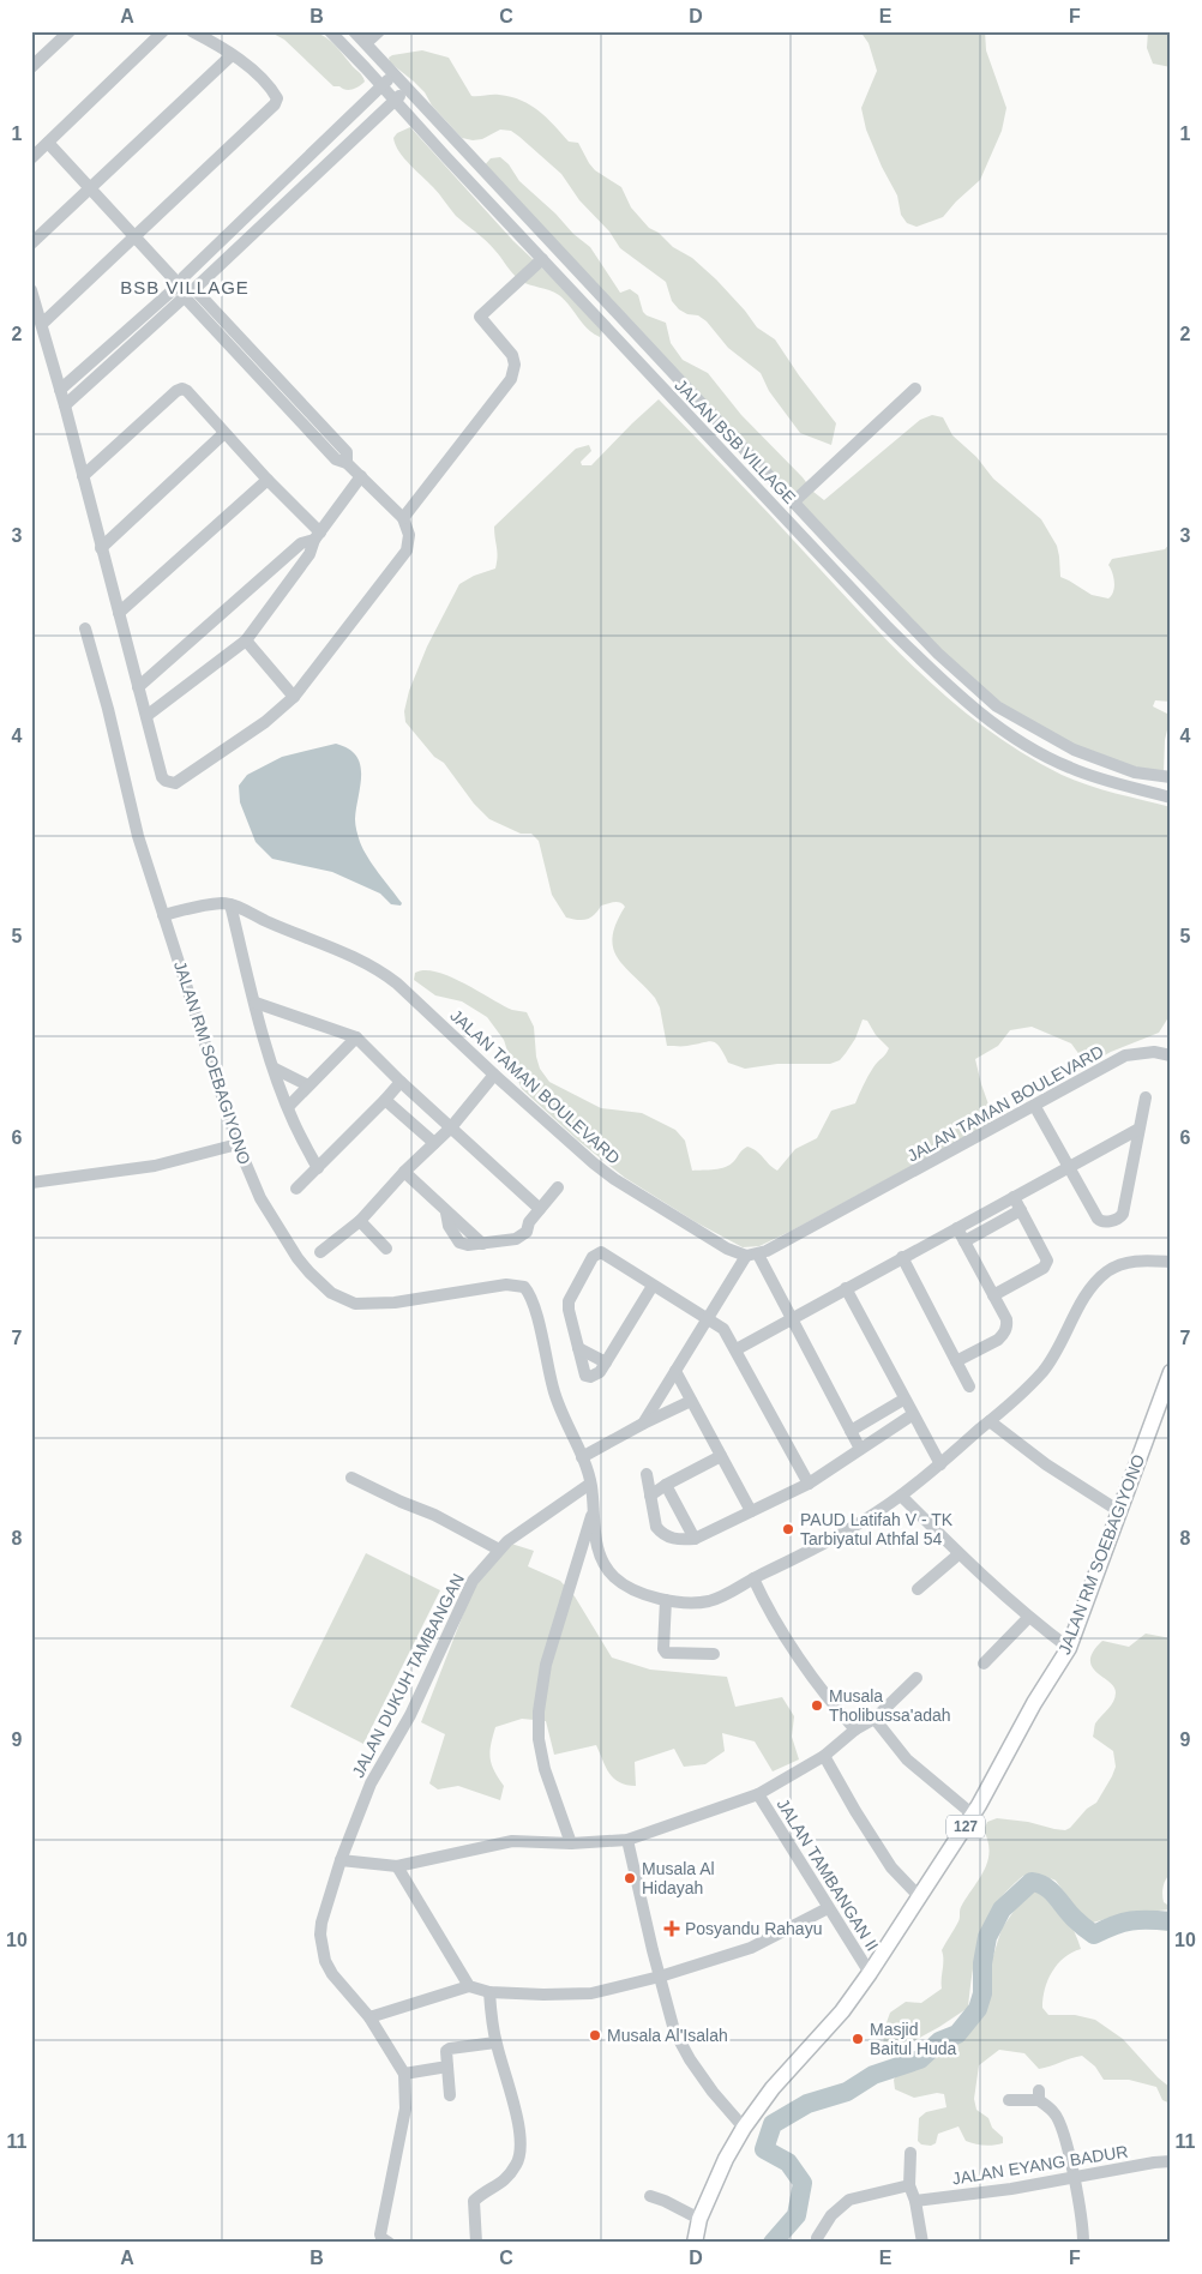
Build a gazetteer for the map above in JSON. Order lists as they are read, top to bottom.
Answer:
{
  "streets": {
    "main road": ["JALAN RM SOEBAGIYONO", "127"],
    "street": [
      "JALAN BSB VILLAGE",
      "JALAN TAMAN BOULEVARD",
      "JALAN DUKUH TAMBANGAN",
      "JALAN TAMBANGAN II",
      "JALAN EYANG BADUR"
    ]
  },
  "crossings": [
    ["JALAN RM SOEBAGIYONO", "JALAN TAMAN BOULEVARD"],
    ["JALAN RM SOEBAGIYONO", "JALAN DUKUH TAMBANGAN"],
    ["JALAN RM SOEBAGIYONO", "JALAN TAMBANGAN II"]
  ],
  "districts": ["BSB VILLAGE"],
  "places": {
    "other": [
      "PAUD Latifah V - TK Tarbiyatul Athfal 54",
      "Musala Tholibussa'adah",
      "Musala Al Hidayah",
      "Musala Al'Isalah",
      "Masjid Baitul Huda"
    ],
    "health": ["Posyandu Rahayu"]
  },
  "grid": {
    "columns": [
      "A",
      "B",
      "C",
      "D",
      "E",
      "F"
    ],
    "rows": [
      "1",
      "2",
      "3",
      "4",
      "5",
      "6",
      "7",
      "8",
      "9",
      "10",
      "11"
    ]
  }
}
